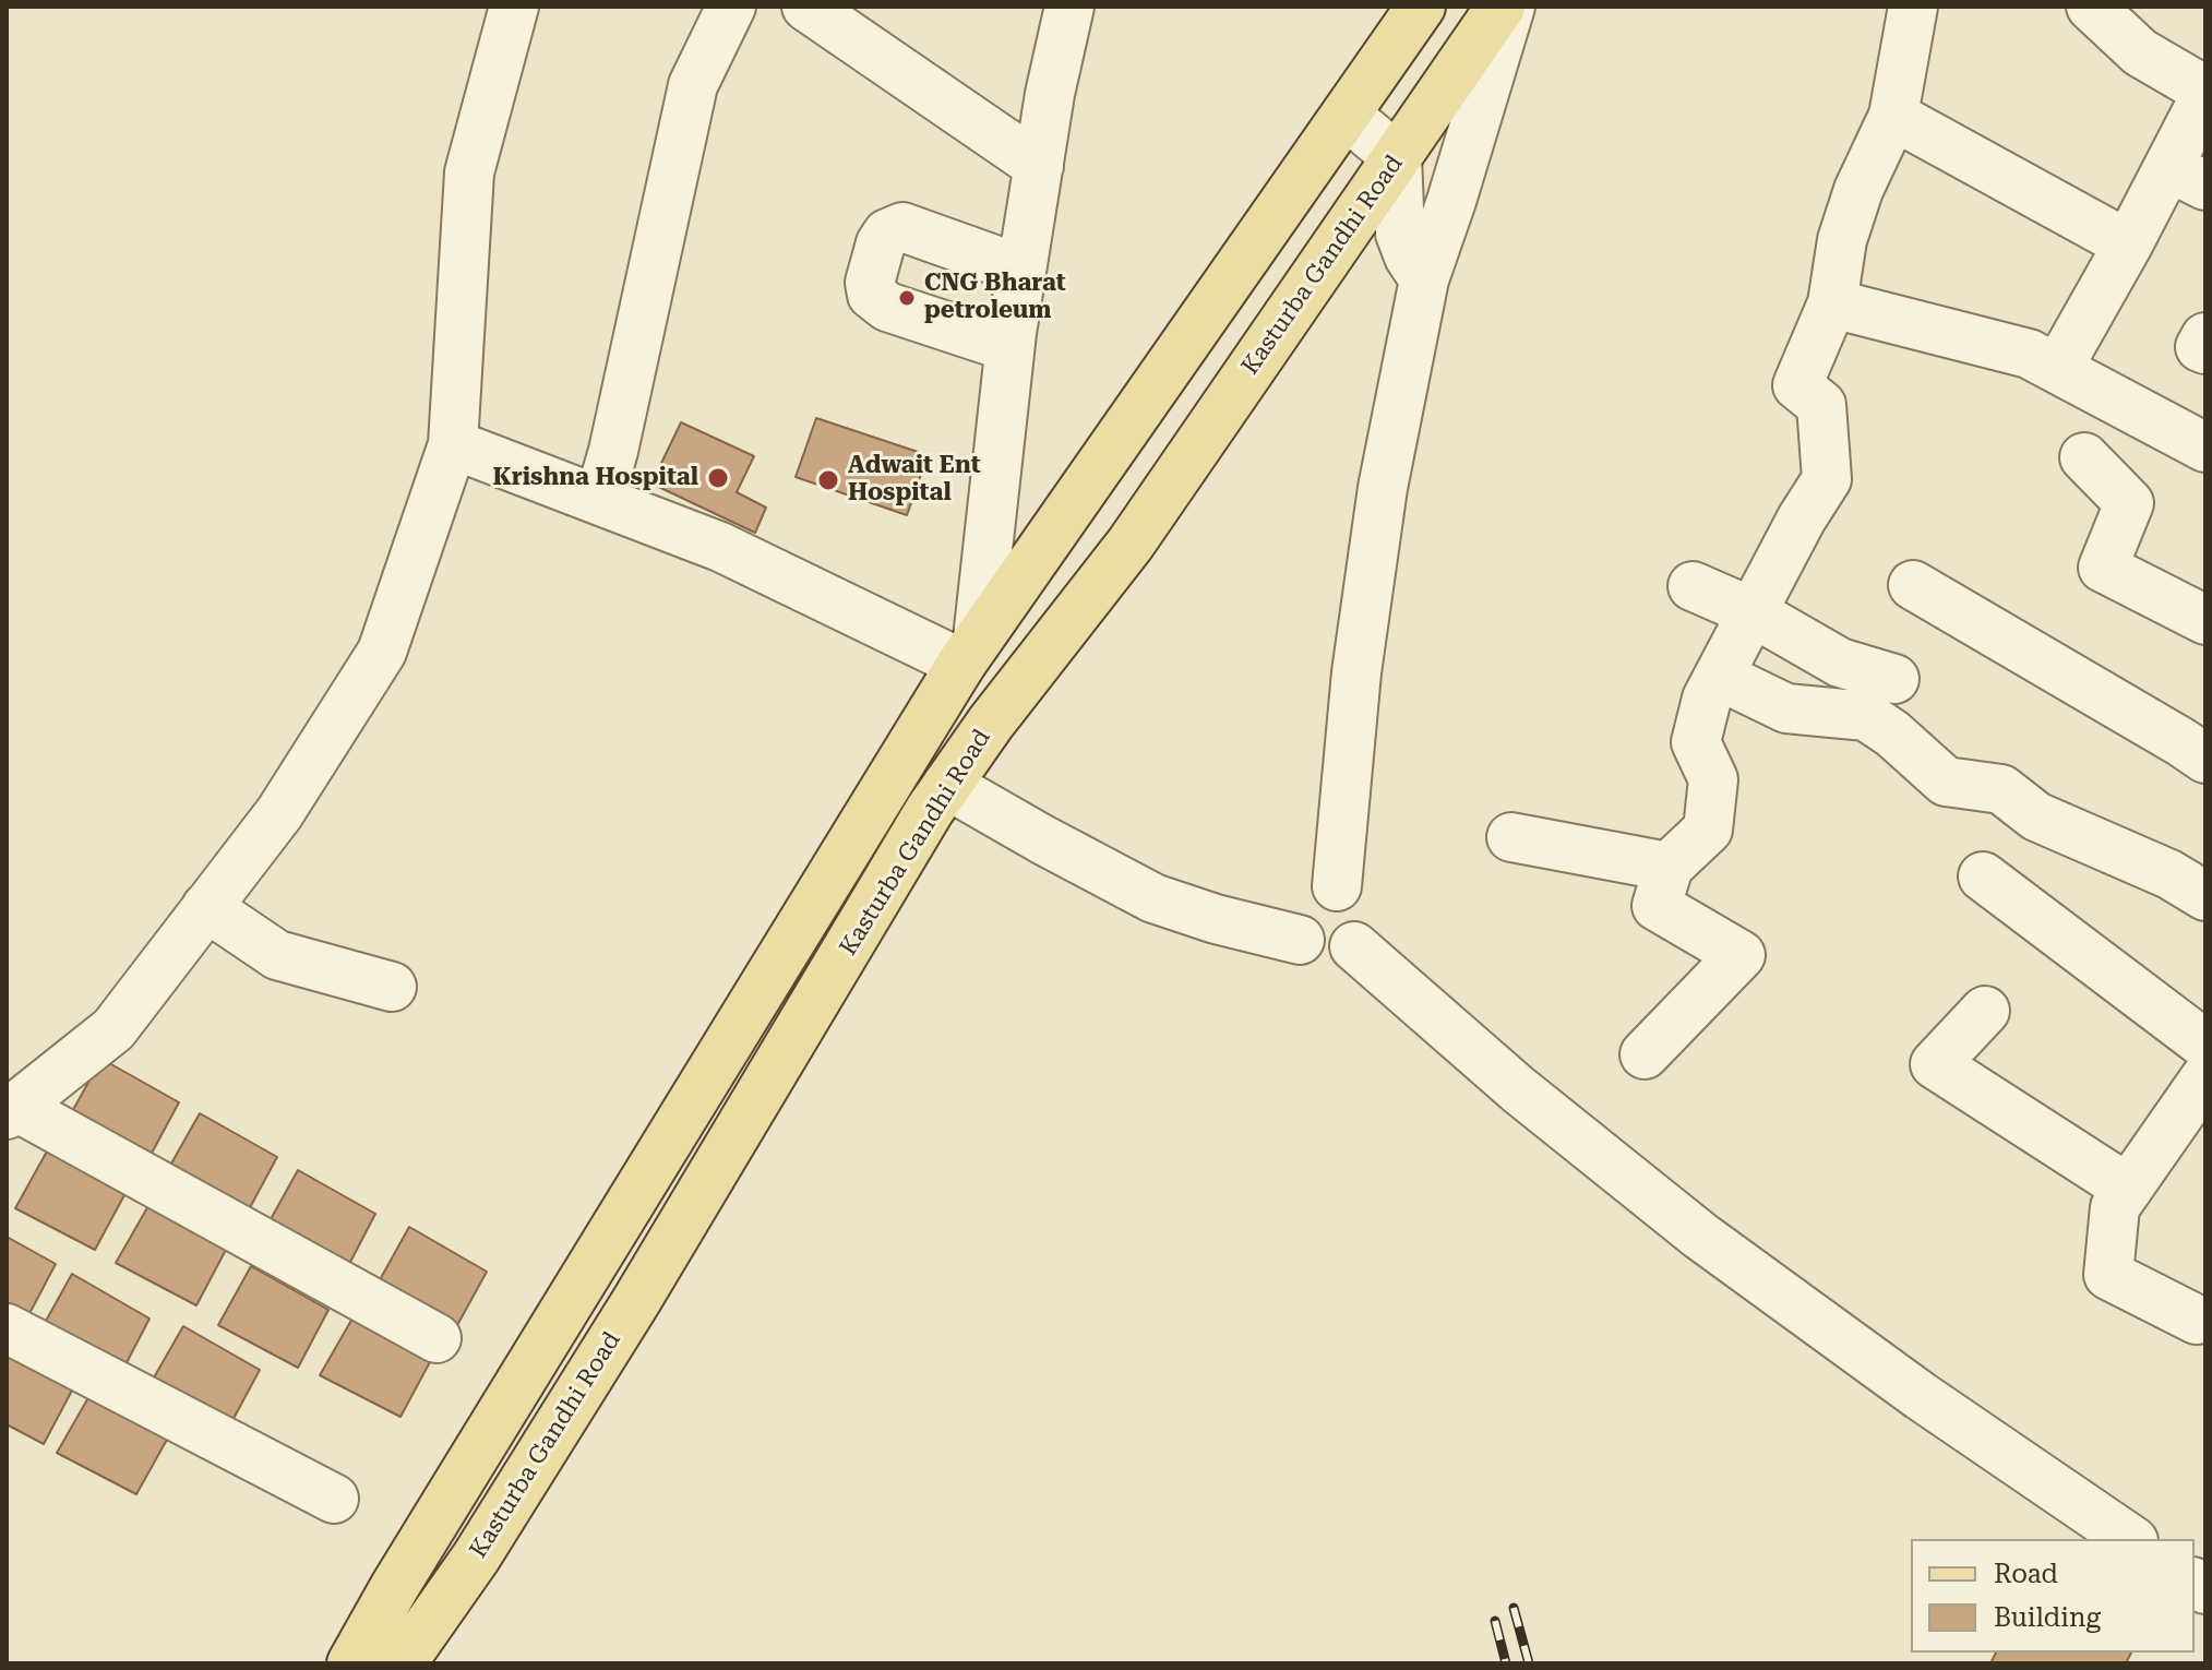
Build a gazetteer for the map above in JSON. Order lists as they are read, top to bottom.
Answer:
{
  "streets": {
    "main road": ["Kasturba Gandhi Road"]
  },
  "places": ["CNG Bharat petroleum", "Krishna Hospital", "Adwait Ent Hospital"],
  "legend": ["Road", "Building"]
}
